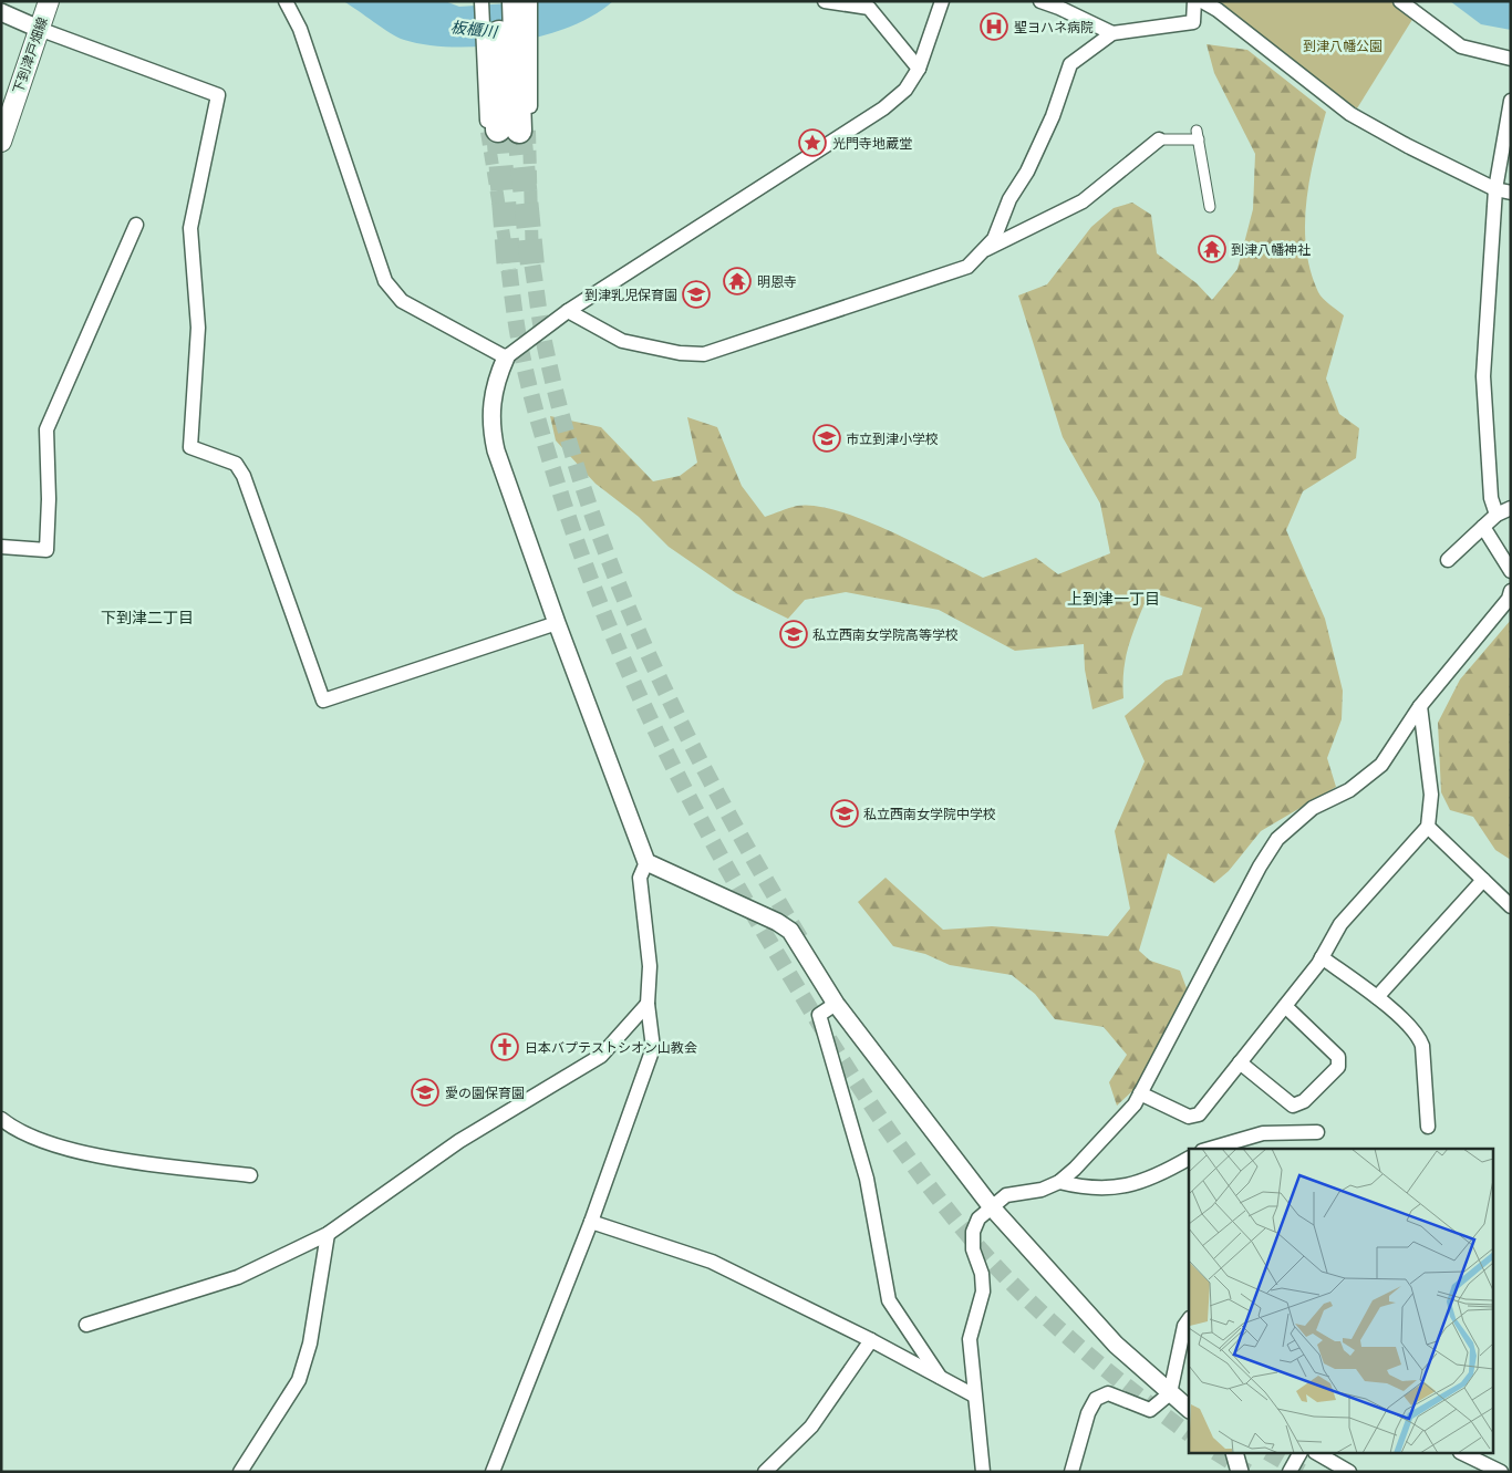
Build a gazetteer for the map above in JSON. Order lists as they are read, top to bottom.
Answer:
{
  "streets": {
    "main road": ["下到津戸畑線"]
  },
  "districts": ["上到津一丁目", "下到津二丁目"],
  "water": ["板櫃川"],
  "parks": ["到津八幡公園"],
  "places": {
    "hospital": ["聖ヨハネ病院"],
    "place": ["光門寺地蔵堂"],
    "temple": ["到津八幡神社", "明恩寺"],
    "school or university": [
      "到津乳児保育園",
      "市立到津小学校",
      "私立西南女学院高等学校",
      "私立西南女学院中学校",
      "愛の園保育園"
    ],
    "church": ["日本バプテストシオン山教会"]
  }
}
